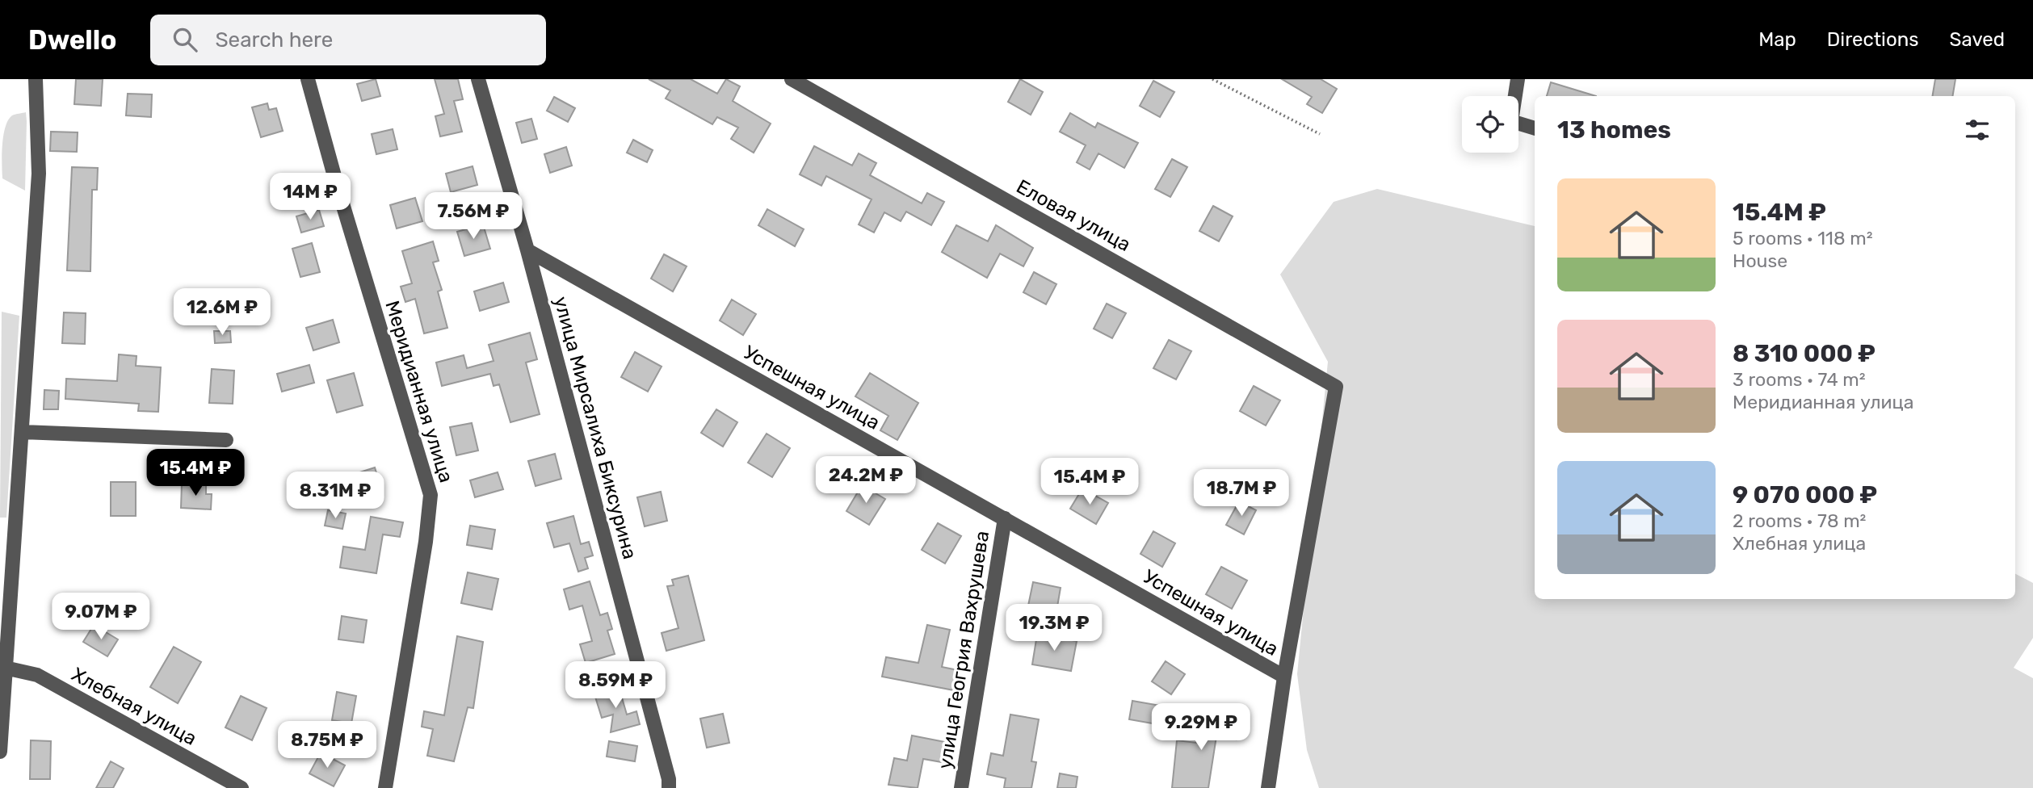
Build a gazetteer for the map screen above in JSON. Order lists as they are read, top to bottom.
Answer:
{
  "streets": {
    "street": [
      "Еловая улица",
      "Успешная улица",
      "Меридианная улица",
      "улица Мирсалиха Биксурина",
      "улица Геогрия Вахрушева",
      "Хлебная улица"
    ]
  },
  "crossings": [
    ["Еловая улица", "Успешная улица"],
    ["Успешная улица", "улица Мирсалиха Биксурина"],
    ["Успешная улица", "улица Геогрия Вахрушева"]
  ],
  "page": {
    "header": "Dwello",
    "search": "Search here",
    "nav": ["Map", "Directions", "Saved"],
    "heading": "13 homes",
    "list": [
      {
        "name": "15.4M ₽",
        "note": "5 rooms · 118 m² · House"
      },
      {
        "name": "8 310 000 ₽",
        "note": "3 rooms · 74 m² · Меридианная улица"
      },
      {
        "name": "9 070 000 ₽",
        "note": "2 rooms · 78 m² · Хлебная улица"
      }
    ],
    "price": [
      "14M ₽",
      "7.56M ₽",
      "12.6M ₽",
      "15.4M ₽",
      "24.2M ₽",
      "15.4M ₽",
      "18.7M ₽",
      "8.31M ₽",
      "9.07M ₽",
      "19.3M ₽",
      "8.59M ₽",
      "9.29M ₽",
      "8.75M ₽"
    ]
  }
}
